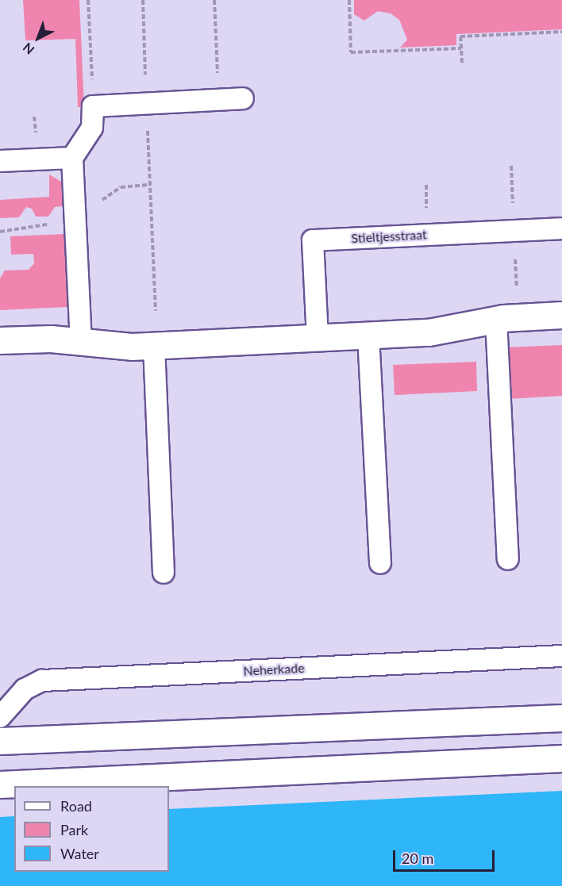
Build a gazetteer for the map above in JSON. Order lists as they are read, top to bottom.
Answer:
{
  "streets": {
    "lane": ["Stieltjesstraat", "Neherkade"]
  },
  "legend": ["Road", "Park", "Water"],
  "scale_bar": "20 m",
  "north": "bottom left"
}
